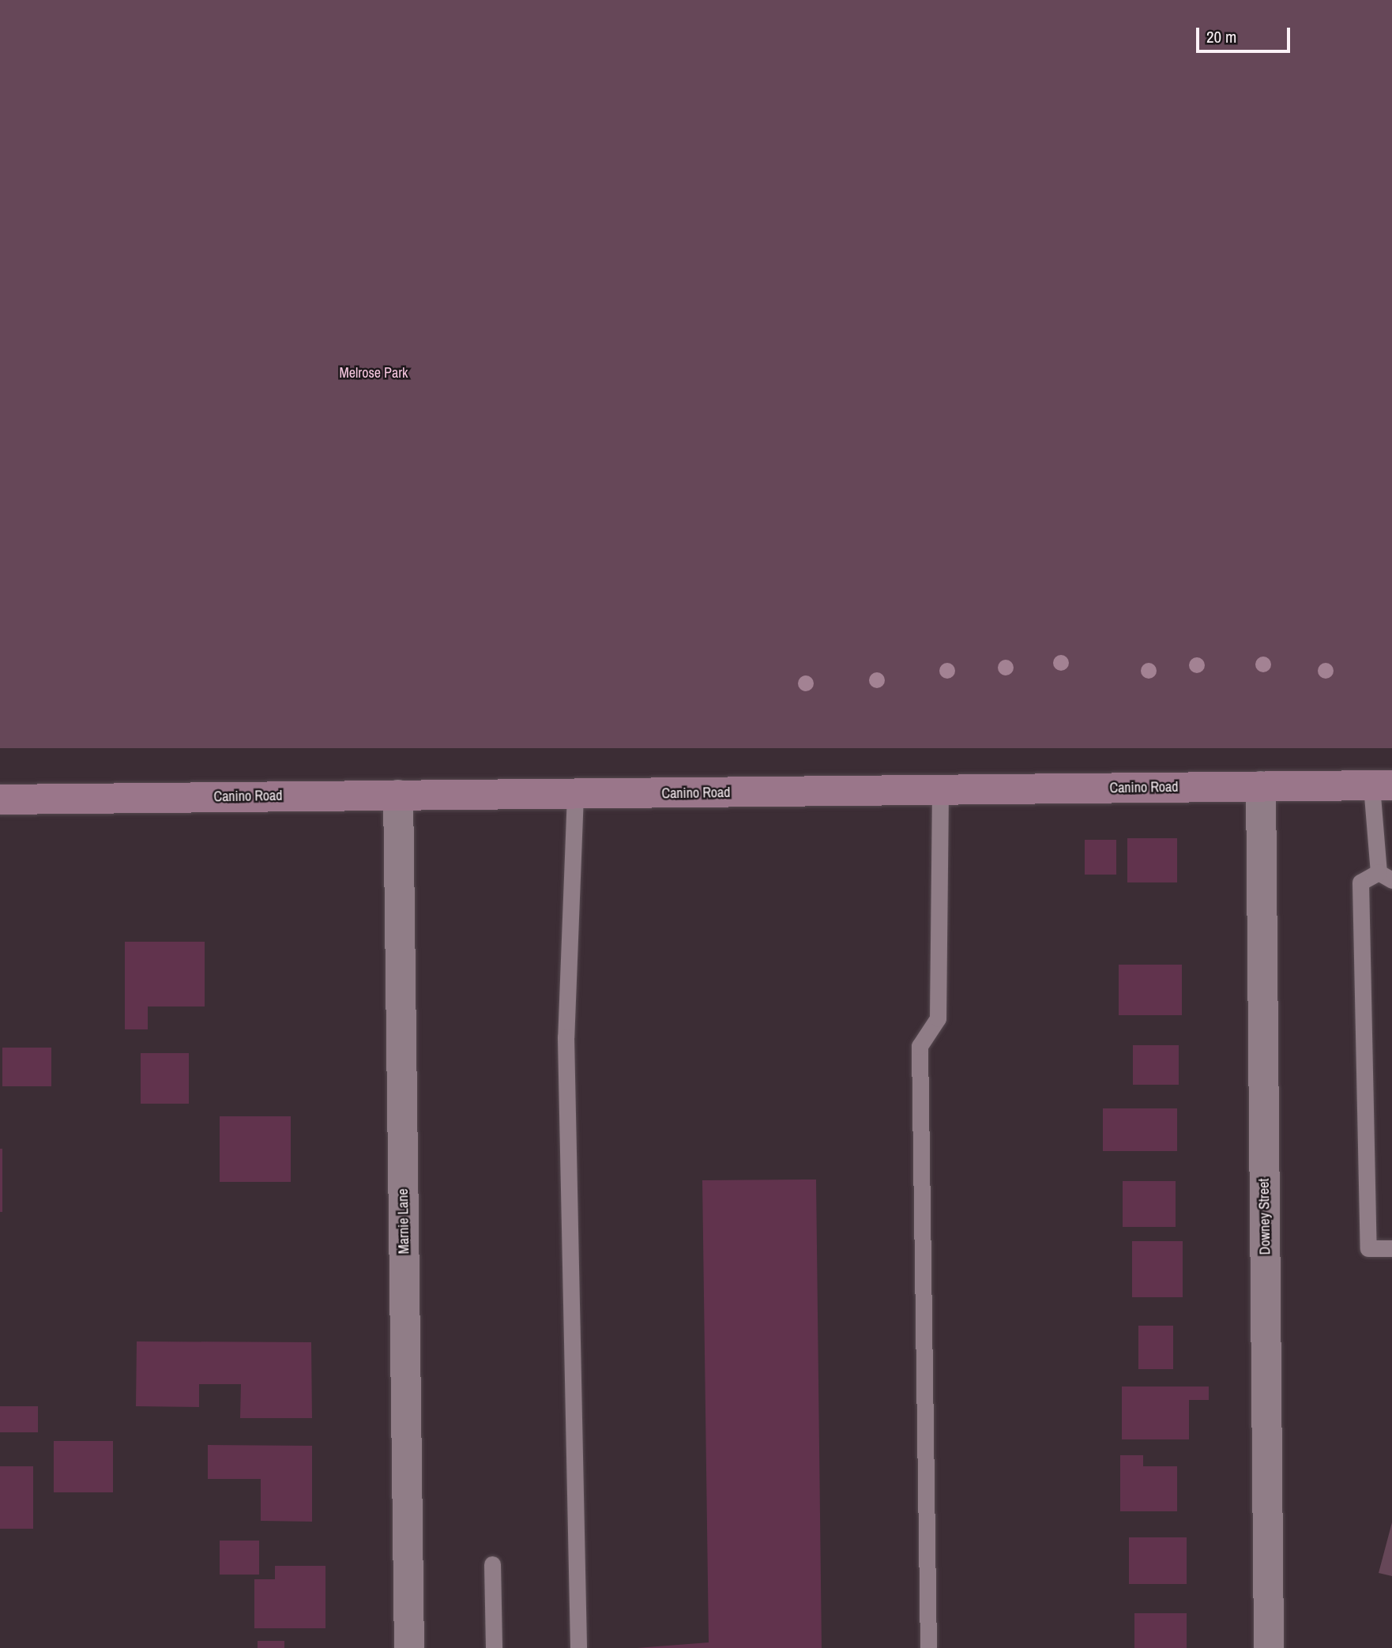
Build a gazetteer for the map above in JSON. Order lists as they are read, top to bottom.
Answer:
{
  "streets": {
    "street": ["Canino Road", "Downey Street", "Marnie Lane"]
  },
  "crossings": [
    ["Canino Road", "Downey Street"],
    ["Canino Road", "Marnie Lane"]
  ],
  "parks": ["Melrose Park"],
  "scale_bar": "20 m"
}
